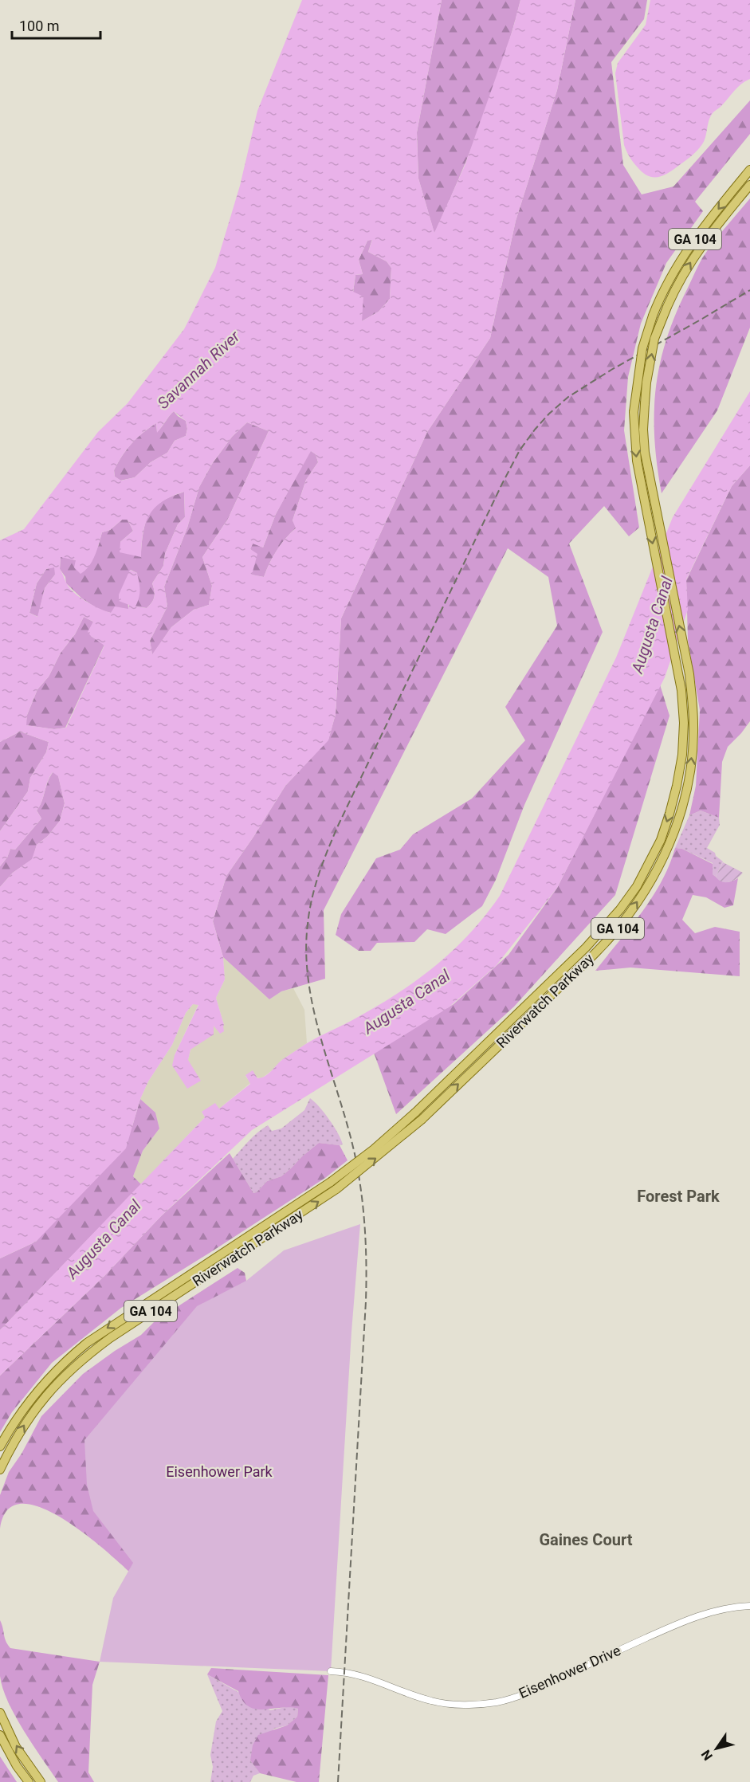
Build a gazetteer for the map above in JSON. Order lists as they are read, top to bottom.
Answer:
{
  "streets": {
    "main road": ["GA 104", "Riverwatch Parkway"],
    "street": ["Eisenhower Drive"]
  },
  "districts": ["Forest Park", "Gaines Court"],
  "water": ["Savannah River", "Augusta Canal"],
  "parks": ["Eisenhower Park"],
  "scale_bar": "100 m",
  "north": "bottom left"
}
